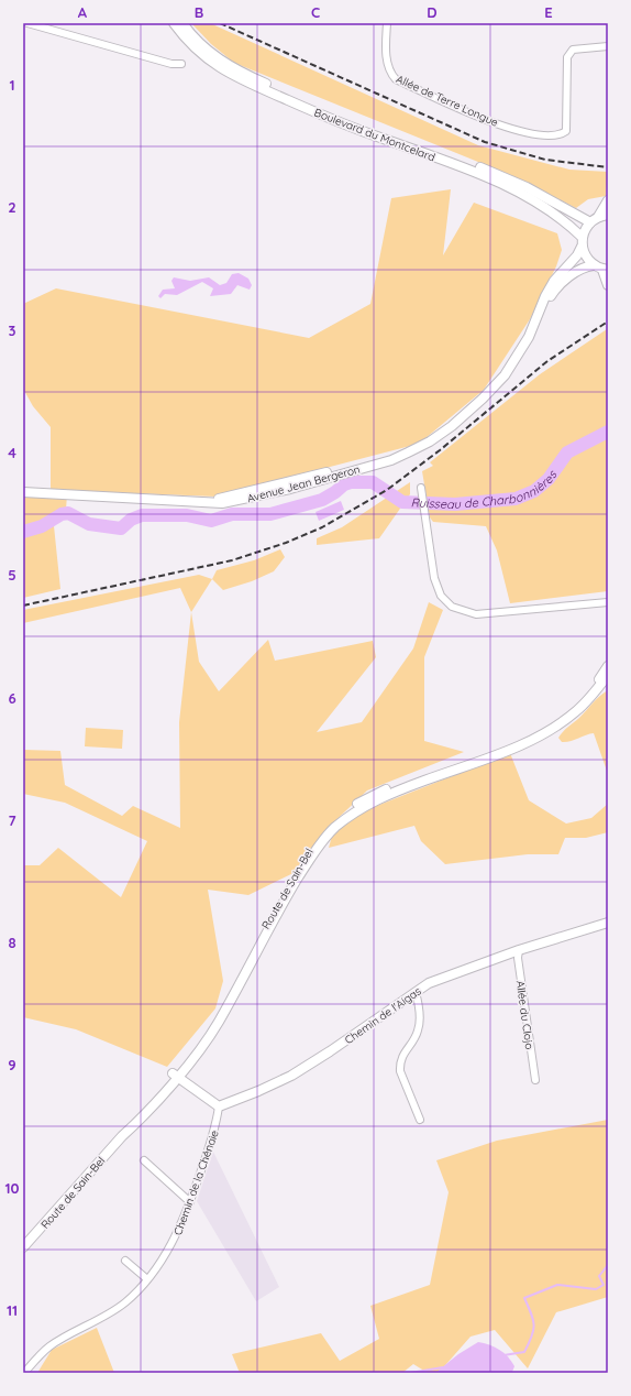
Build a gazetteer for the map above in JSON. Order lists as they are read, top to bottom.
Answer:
{
  "streets": {
    "main road": [
      "Boulevard du Montcelard",
      "Avenue Jean Bergeron",
      "Route de Sain-Bel",
      "Chemin de l'Aigas"
    ],
    "street": ["Allée de Terre Longue", "Allée du Clojo", "Chemin de la Chênaie"]
  },
  "crossings": [
    ["Chemin de l'Aigas", "Allée du Clojo"],
    ["Chemin de l'Aigas", "Chemin de la Chênaie"]
  ],
  "water": ["Ruisseau de Charbonnières"],
  "grid": {
    "columns": [
      "A",
      "B",
      "C",
      "D",
      "E"
    ],
    "rows": [
      "1",
      "2",
      "3",
      "4",
      "5",
      "6",
      "7",
      "8",
      "9",
      "10",
      "11"
    ]
  }
}
